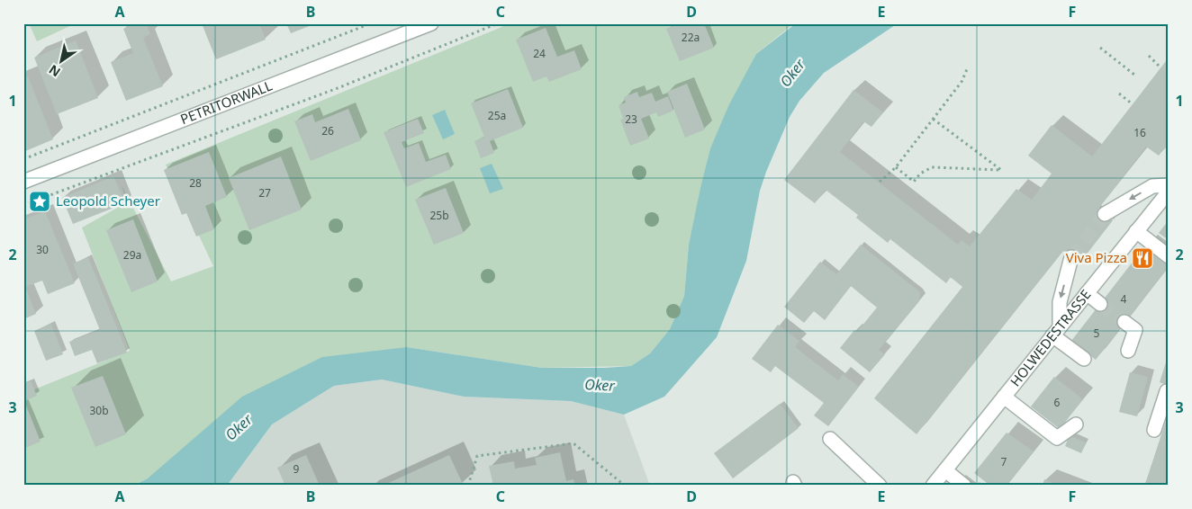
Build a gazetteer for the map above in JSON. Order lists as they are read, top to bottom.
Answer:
{
  "streets": {
    "street": ["PETRITORWALL", "HOLWEDESTRASSE"]
  },
  "water": ["Oker"],
  "places": {
    "place": ["Leopold Scheyer"],
    "restaurant": ["Viva Pizza"]
  },
  "house_numbers": [
    "22a",
    "24",
    "25a",
    "23",
    "26",
    "16",
    "28",
    "27",
    "25b",
    "30",
    "29a",
    "4",
    "5",
    "6",
    "30b",
    "7",
    "9"
  ],
  "north": "bottom left",
  "grid": {
    "columns": [
      "A",
      "B",
      "C",
      "D",
      "E",
      "F"
    ],
    "rows": ["1", "2", "3"]
  }
}
